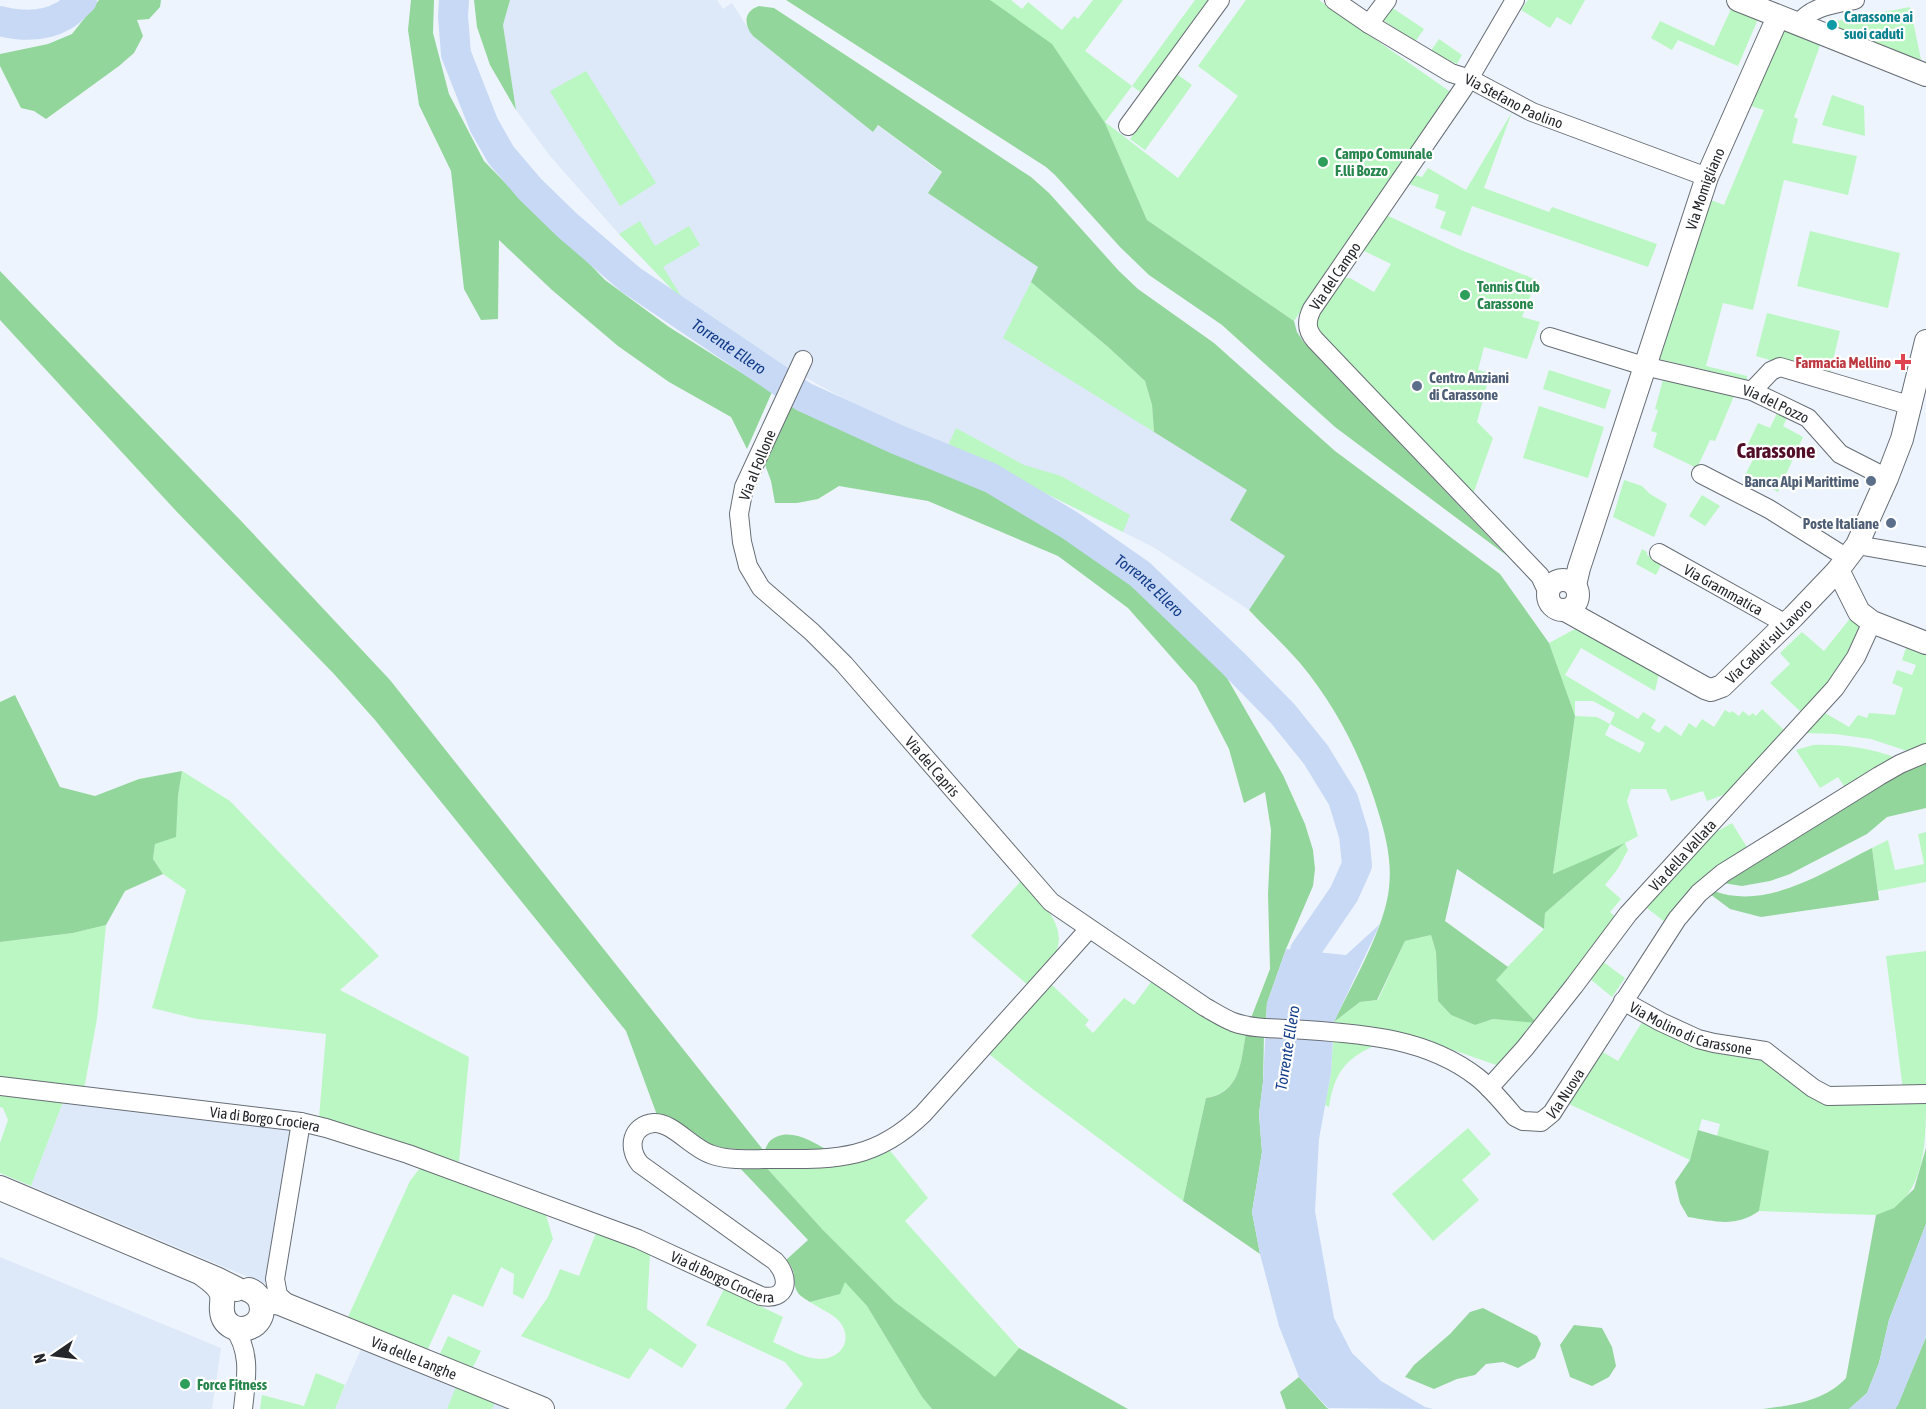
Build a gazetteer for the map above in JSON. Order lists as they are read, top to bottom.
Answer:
{
  "streets": {
    "main road": ["Via delle Langhe"],
    "street": [
      "Via Stefano Paolino",
      "Via Momigliano",
      "Via del Campo",
      "Via del Pozzo",
      "Via al Follone",
      "Via Grammatica",
      "Via Caduti sul Lavoro",
      "Via del Capris",
      "Via della Vallata",
      "Via Molino di Carassone",
      "Via Nuova",
      "Via di Borgo Crociera"
    ]
  },
  "crossings": [
    ["Via Stefano Paolino", "Via Momigliano"],
    ["Via Stefano Paolino", "Via del Campo"],
    ["Via Momigliano", "Via del Campo"],
    ["Via Momigliano", "Via del Pozzo"],
    ["Via Momigliano", "Via Caduti sul Lavoro"],
    ["Via del Campo", "Via Caduti sul Lavoro"],
    ["Via del Pozzo", "Via Caduti sul Lavoro"],
    ["Via al Follone", "Via del Capris"],
    ["Via Grammatica", "Via Caduti sul Lavoro"],
    ["Via del Capris", "Via Nuova"],
    ["Via del Capris", "Via di Borgo Crociera"],
    ["Via della Vallata", "Via Nuova"],
    ["Via Molino di Carassone", "Via Nuova"],
    ["Via Nuova", "Via di Borgo Crociera"]
  ],
  "districts": ["Carassone"],
  "water": ["Torrente Ellero"],
  "places": {
    "other": [
      "Carassone ai suoi caduti",
      "Campo Comunale F.lli Bozzo",
      "Tennis Club Carassone",
      "Centro Anziani di Carassone",
      "Banca Alpi Marittime",
      "Poste Italiane",
      "Force Fitness"
    ],
    "health": ["Farmacia Mellino"]
  },
  "north": "left"
}
